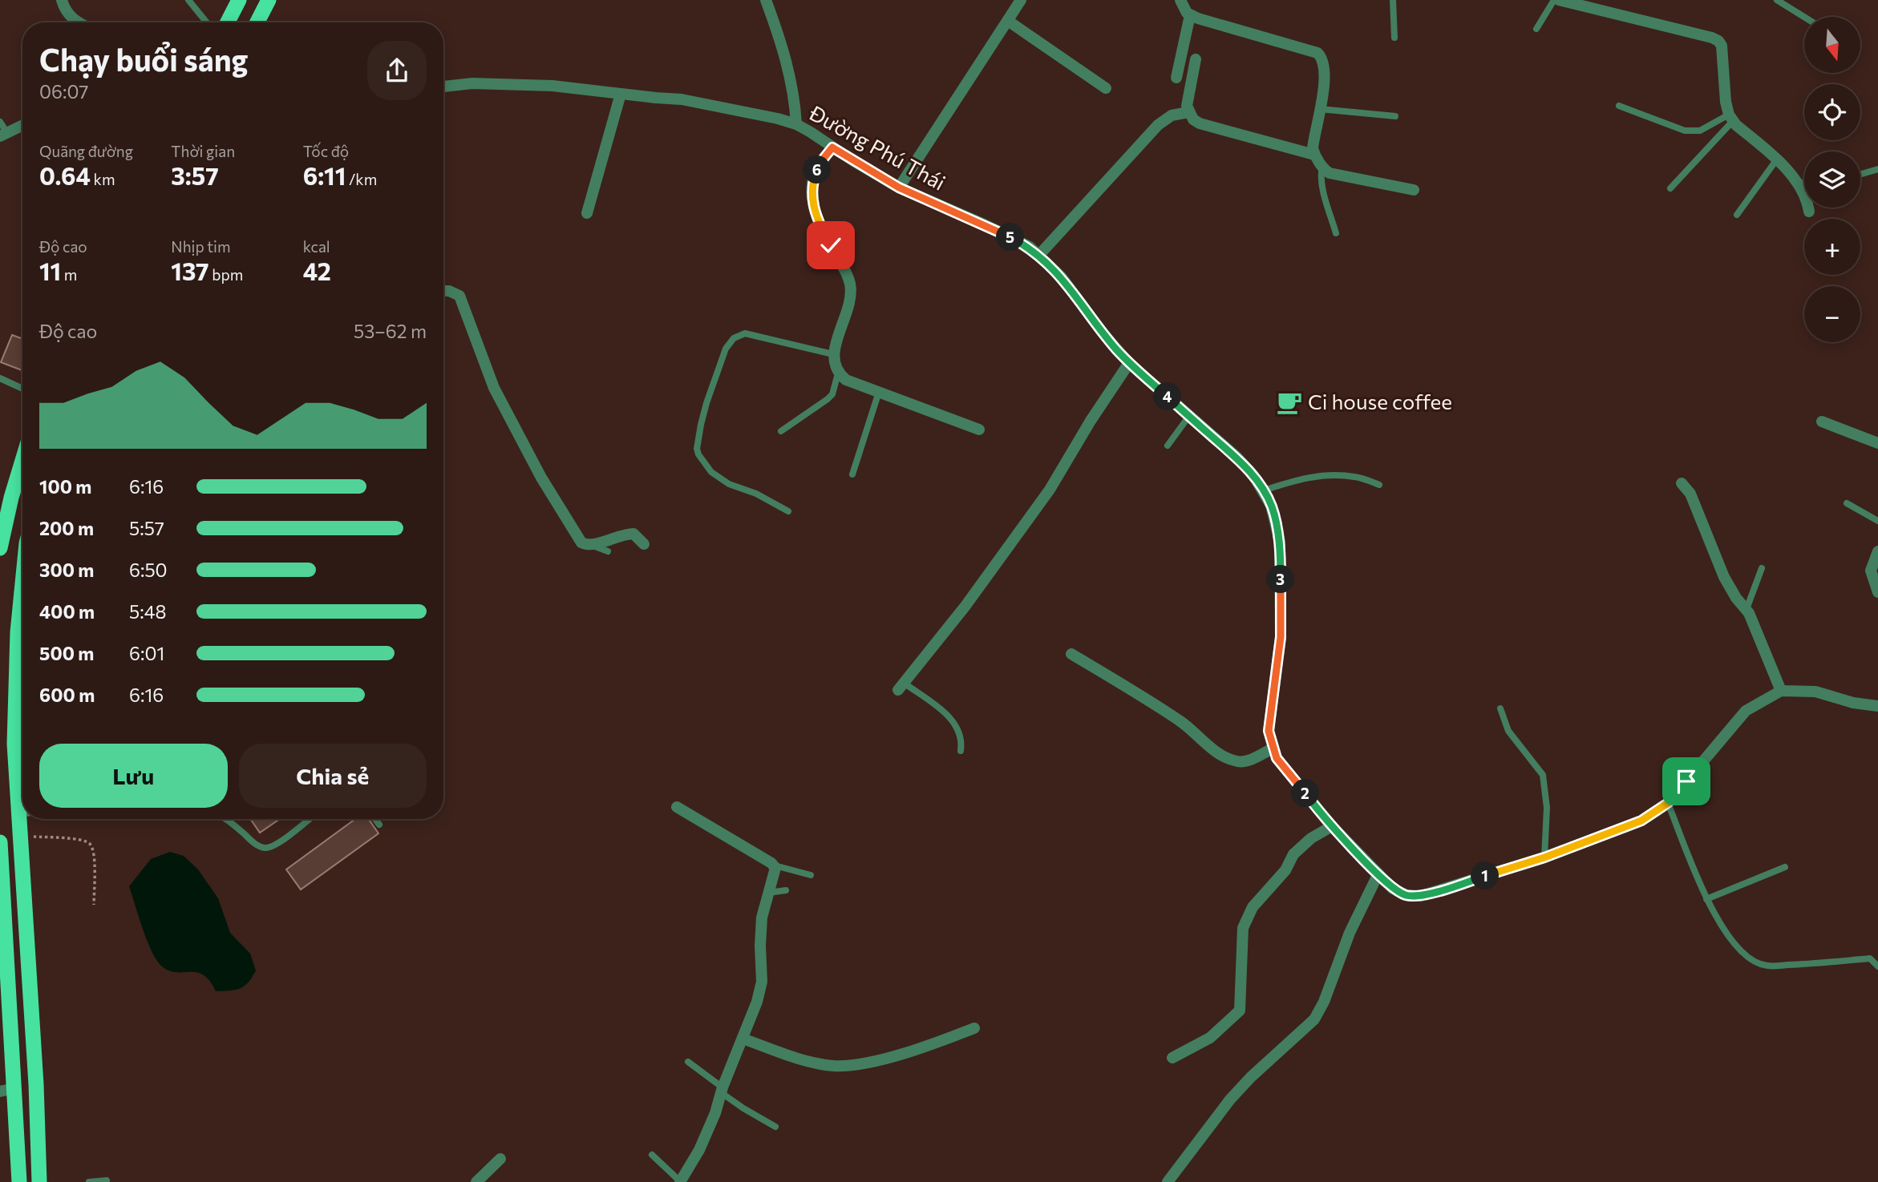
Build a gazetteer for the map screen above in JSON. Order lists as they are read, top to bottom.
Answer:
{
  "streets": {
    "street": ["Đường Phú Thái"]
  },
  "places": {
    "cafe": ["Ci house coffee"]
  },
  "north": "bottom",
  "page": {
    "map_buttons": ["+", "−"],
    "heading": ["Chạy buổi sáng", "06:07"],
    "stats": [
      ["Quãng đường", "0.64 km"],
      ["Thời gian", "3:57"],
      ["Tốc độ", "6:11 /km"],
      ["Độ cao", "11 m"],
      ["Nhịp tim", "137 bpm"],
      ["kcal", "42"]
    ],
    "pins": [
      "6",
      "5",
      "4",
      "3",
      "2",
      "1"
    ],
    "chart": ["Độ cao", "53–62 m"],
    "list": [
      {
        "name": "100 m",
        "note": "6:16"
      },
      {
        "name": "200 m",
        "note": "5:57"
      },
      {
        "name": "300 m",
        "note": "6:50"
      },
      {
        "name": "400 m",
        "note": "5:48"
      },
      {
        "name": "500 m",
        "note": "6:01"
      },
      {
        "name": "600 m",
        "note": "6:16"
      }
    ],
    "buttons": ["Lưu", "Chia sẻ"]
  }
}
